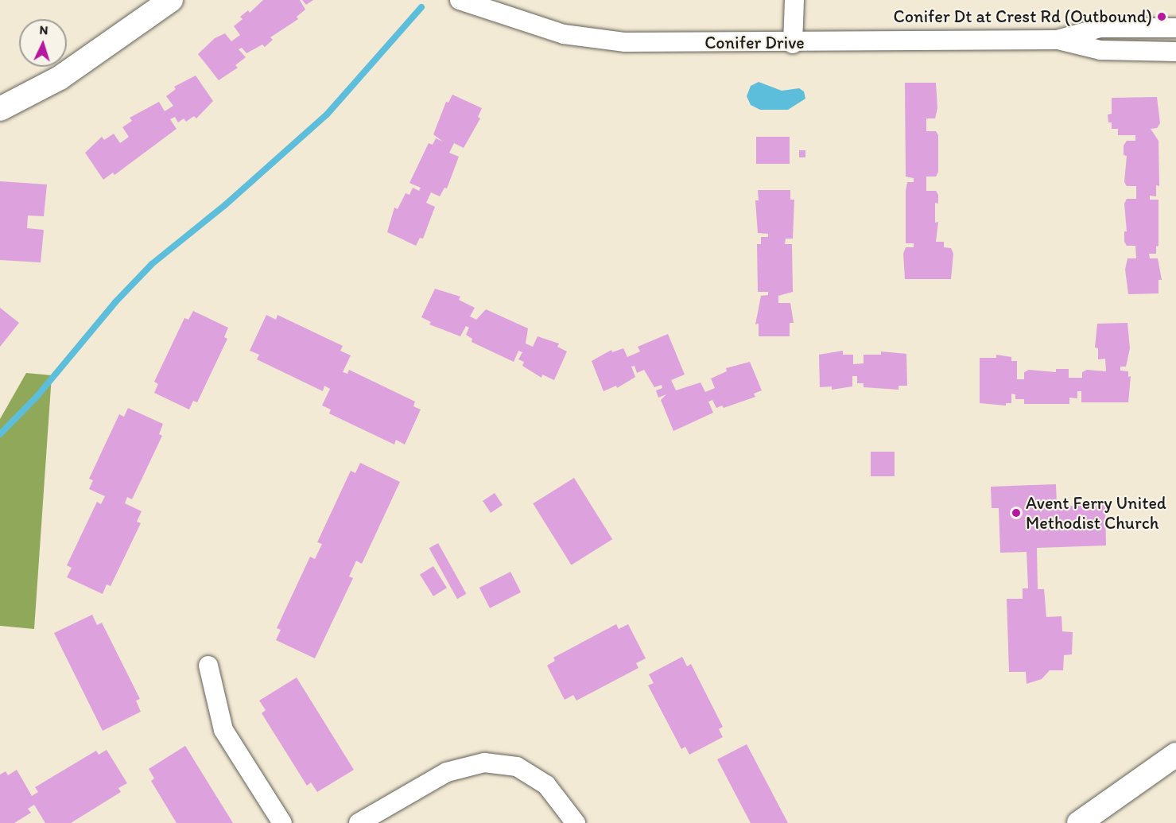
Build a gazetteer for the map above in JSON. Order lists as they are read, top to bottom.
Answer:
{
  "streets": {
    "street": ["Conifer Drive"]
  },
  "places": ["Conifer Dt at Crest Rd (Outbound)", "Avent Ferry United Methodist Church"],
  "north": "top"
}
